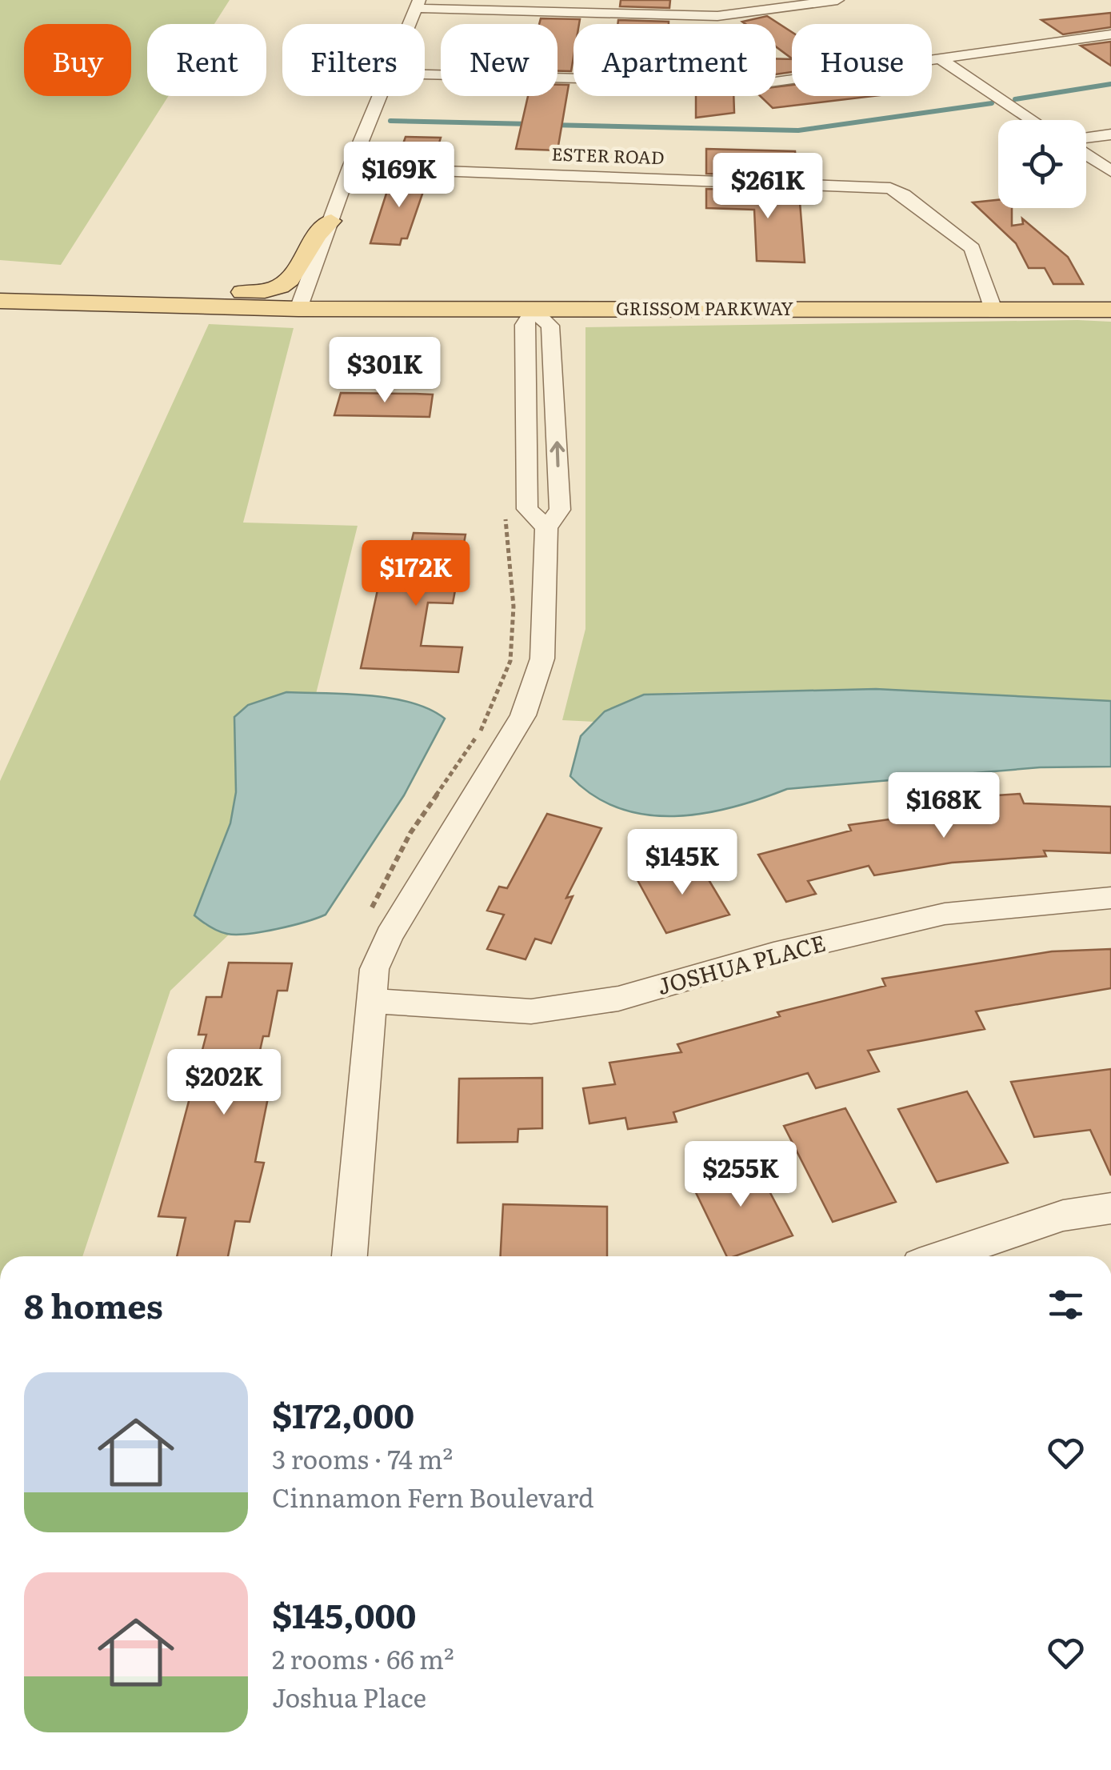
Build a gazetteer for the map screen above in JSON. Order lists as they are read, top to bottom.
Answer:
{
  "streets": {
    "main road": ["GRISSOM PARKWAY"],
    "street": ["ESTER ROAD", "JOSHUA PLACE"]
  },
  "crossings": [
    ["ESTER ROAD", "GRISSOM PARKWAY"]
  ],
  "page": {
    "chip": [
      "Buy",
      "Rent",
      "Filters",
      "New",
      "Apartment",
      "House"
    ],
    "price": [
      "$169K",
      "$261K",
      "$301K",
      "$172K",
      "$168K",
      "$145K",
      "$202K",
      "$255K"
    ],
    "heading": "8 homes",
    "list": [
      {
        "name": "$172,000",
        "note": "3 rooms · 74 m² · Cinnamon Fern Boulevard"
      },
      {
        "name": "$145,000",
        "note": "2 rooms · 66 m² · Joshua Place"
      }
    ]
  }
}
